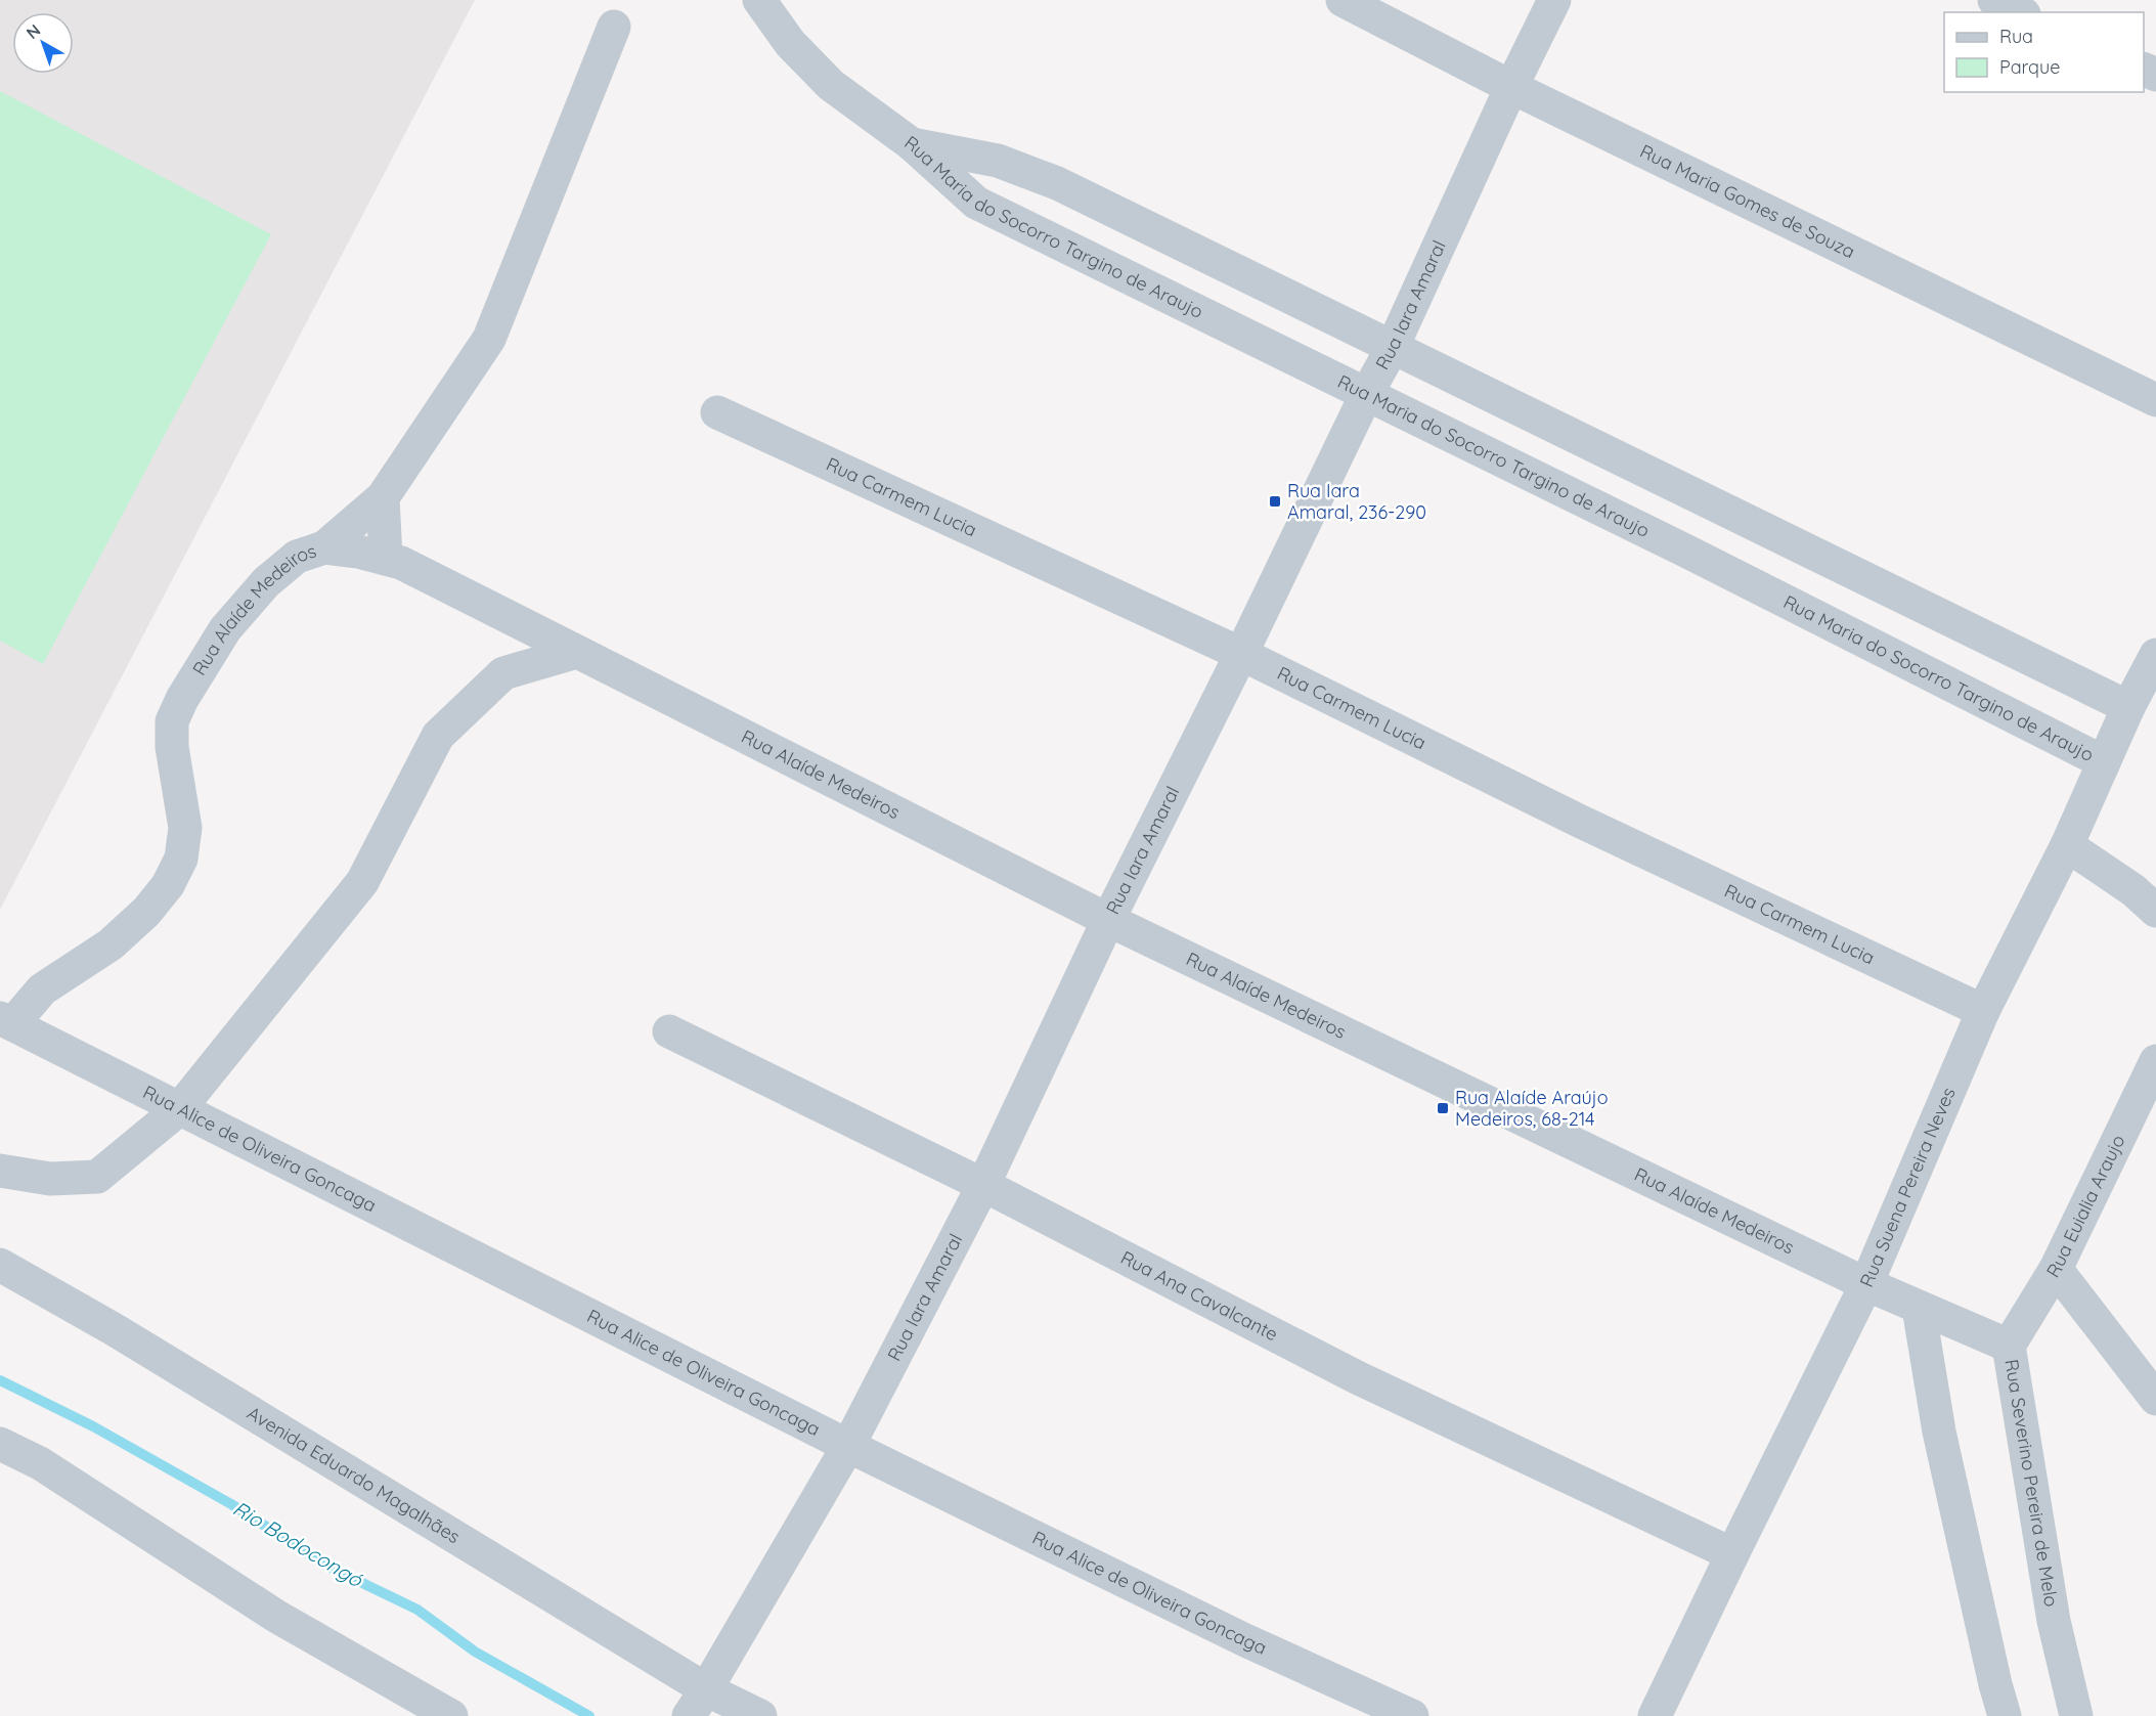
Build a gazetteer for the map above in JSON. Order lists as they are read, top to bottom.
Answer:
{
  "streets": {
    "street": [
      "Rua Maria Gomes de Souza",
      "Rua Maria do Socorro Targino de Araujo",
      "Rua Iara Amaral",
      "Rua Carmem Lucia",
      "Rua Alaíde Medeiros",
      "Rua Alice de Oliveira Goncaga",
      "Rua Suena Pereira Neves",
      "Rua Euialia Araujo",
      "Rua Ana Cavalcante",
      "Avenida Eduardo Magalhães",
      "Rua Severino Pereira de Melo"
    ]
  },
  "crossings": [
    ["Rua Maria Gomes de Souza", "Rua Iara Amaral"],
    ["Rua Maria do Socorro Targino de Araujo", "Rua Iara Amaral"],
    ["Rua Maria do Socorro Targino de Araujo", "Rua Suena Pereira Neves"],
    ["Rua Iara Amaral", "Rua Carmem Lucia"],
    ["Rua Iara Amaral", "Rua Alaíde Medeiros"],
    ["Rua Iara Amaral", "Rua Alice de Oliveira Goncaga"],
    ["Rua Iara Amaral", "Rua Ana Cavalcante"],
    ["Rua Iara Amaral", "Avenida Eduardo Magalhães"],
    ["Rua Carmem Lucia", "Rua Suena Pereira Neves"],
    ["Rua Alaíde Medeiros", "Rua Alice de Oliveira Goncaga"],
    ["Rua Alaíde Medeiros", "Rua Suena Pereira Neves"],
    ["Rua Alaíde Medeiros", "Rua Severino Pereira de Melo"],
    ["Rua Suena Pereira Neves", "Rua Ana Cavalcante"],
    ["Rua Suena Pereira Neves", "Rua Severino Pereira de Melo"],
    ["Rua Euialia Araujo", "Rua Severino Pereira de Melo"]
  ],
  "water": ["Rio Bodocongó"],
  "places": {
    "transit": ["Rua Iara Amaral, 236-290", "Rua Alaíde Araújo Medeiros, 68-214"]
  },
  "legend": ["Rua", "Parque"],
  "north": "top left"
}
